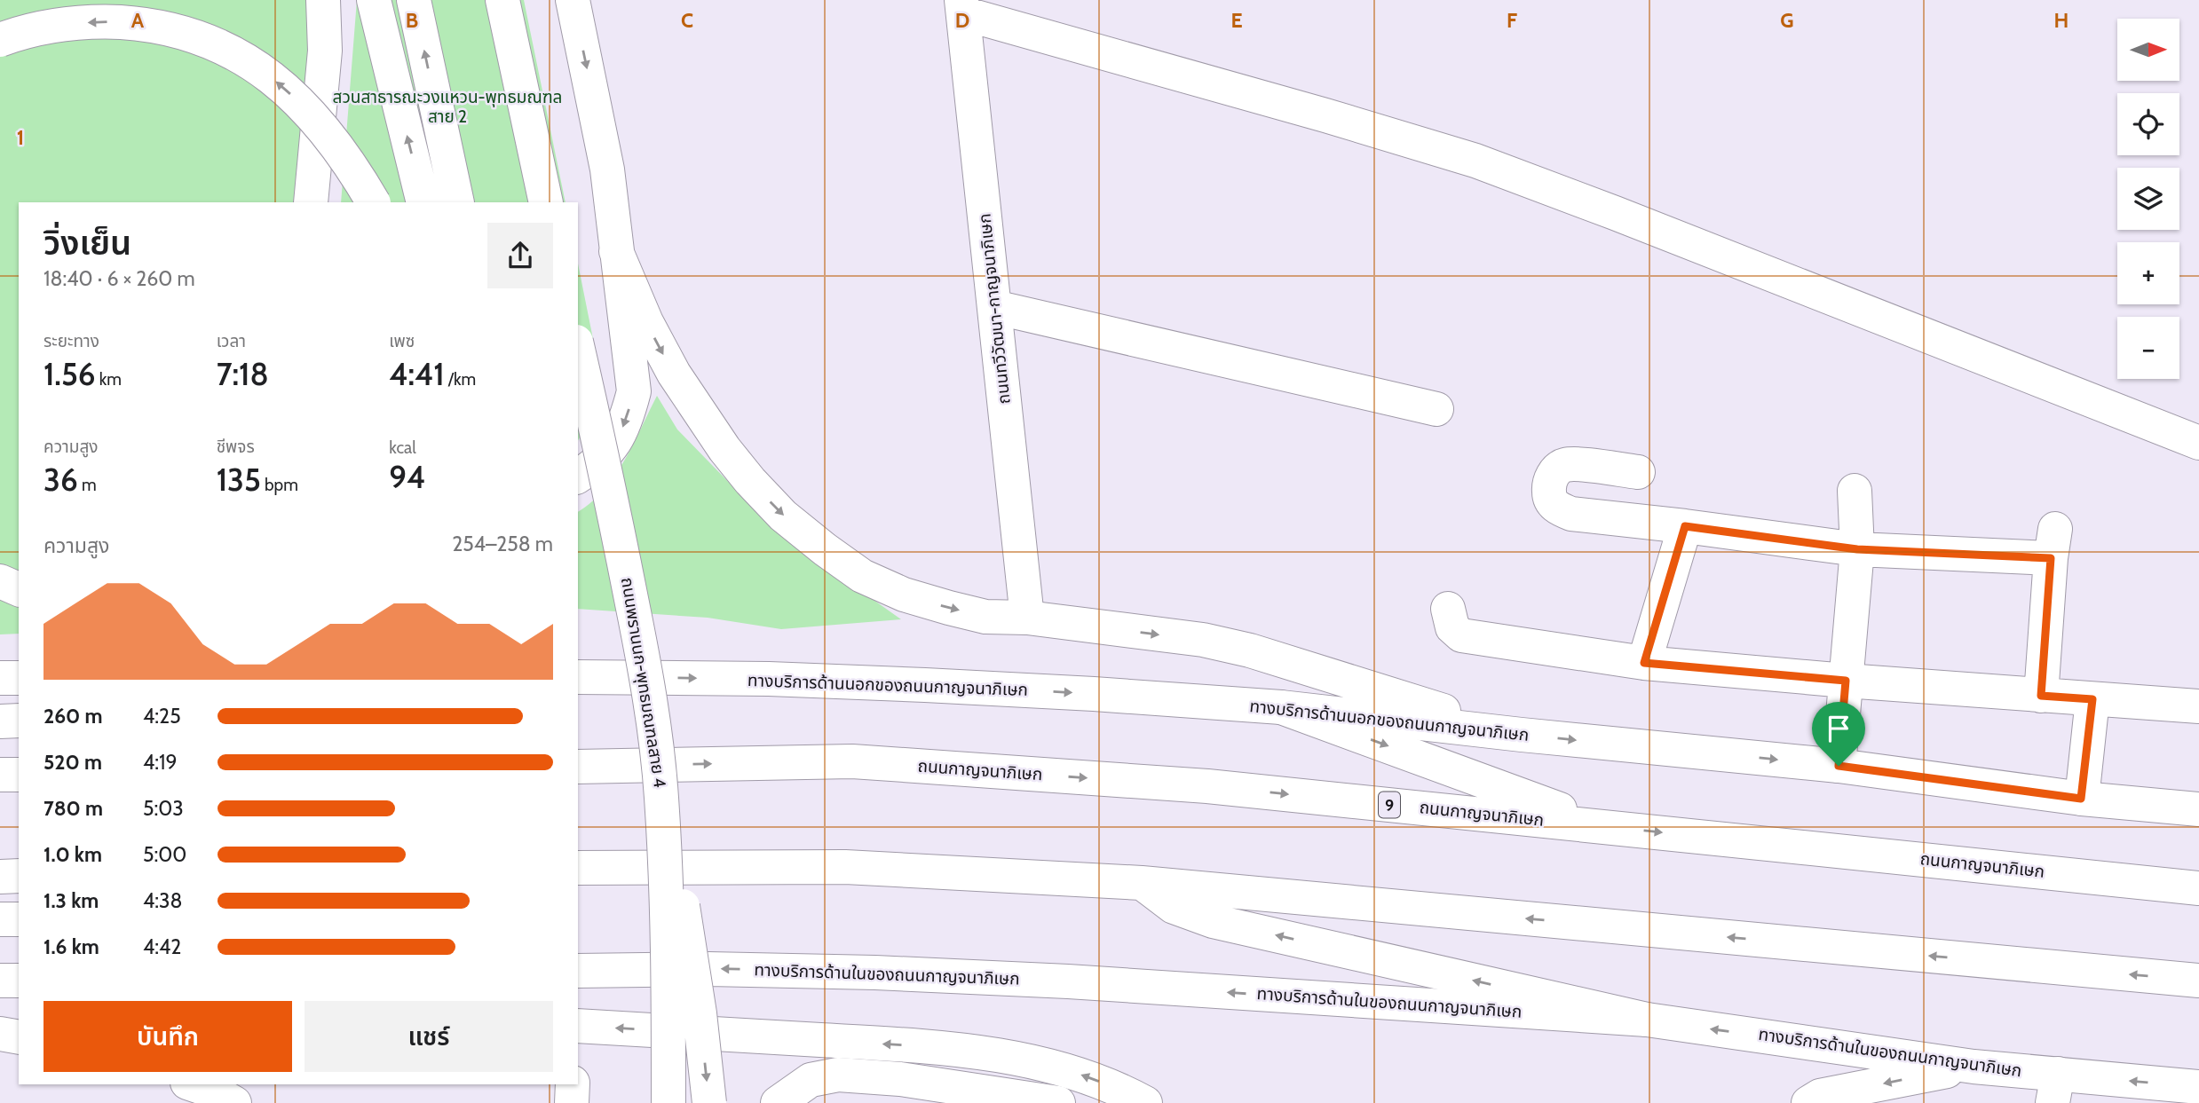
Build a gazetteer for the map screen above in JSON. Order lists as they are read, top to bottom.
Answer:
{
  "streets": {
    "main road": [
      "ถนนทวีวัฒนา-กาญจนาภิเษก",
      "ถนนพรานนก-พุทธมณฑลสาย 4",
      "ทางบริการด้านนอกของถนนกาญจนาภิเษก",
      "ถนนกาญจนาภิเษก",
      "9",
      "ทางบริการด้านในของถนนกาญจนาภิเษก"
    ]
  },
  "parks": ["สวนสาธารณะวงแหวน-พุทธมณฑล สาย 2"],
  "north": "right",
  "page": {
    "map_buttons": ["+", "−"],
    "heading": ["วิ่งเย็น", "18:40 · 6 × 260 m"],
    "stats": [
      ["ระยะทาง", "1.56 km"],
      ["เวลา", "7:18"],
      ["เพซ", "4:41 /km"],
      ["ความสูง", "36 m"],
      ["ชีพจร", "135 bpm"],
      ["kcal", "94"]
    ],
    "chart": ["ความสูง", "254–258 m"],
    "list": [
      {
        "name": "260 m",
        "note": "4:25"
      },
      {
        "name": "520 m",
        "note": "4:19"
      },
      {
        "name": "780 m",
        "note": "5:03"
      },
      {
        "name": "1.0 km",
        "note": "5:00"
      },
      {
        "name": "1.3 km",
        "note": "4:38"
      },
      {
        "name": "1.6 km",
        "note": "4:42"
      }
    ],
    "buttons": ["บันทึก", "แชร์"]
  },
  "grid": {
    "columns": [
      "A",
      "B",
      "C",
      "D",
      "E",
      "F",
      "G",
      "H"
    ],
    "rows": ["1"]
  }
}
